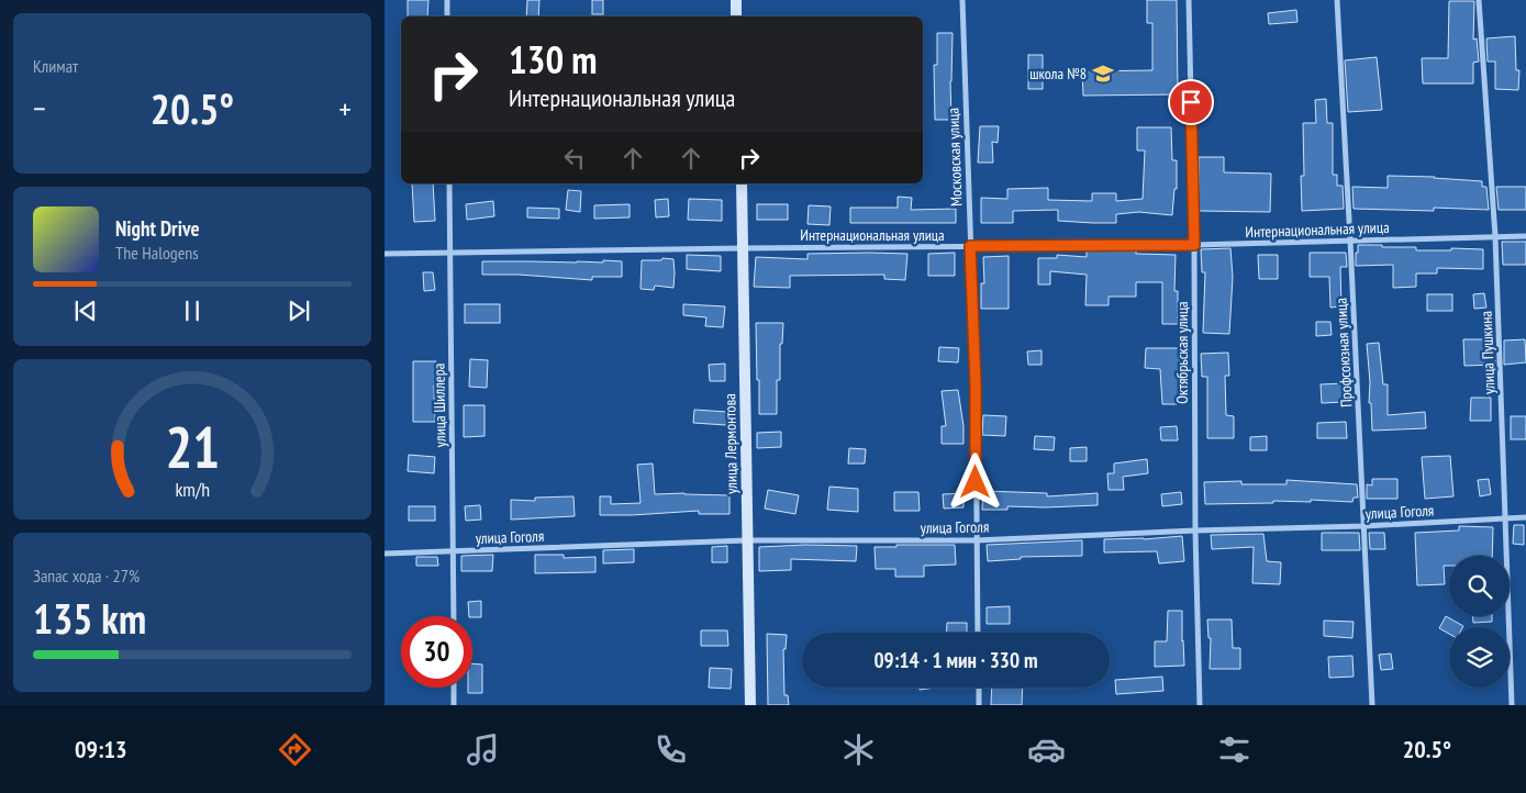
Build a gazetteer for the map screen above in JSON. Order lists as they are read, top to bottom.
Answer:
{
  "streets": {
    "street": [
      "Московская улица",
      "Интернациональная улица",
      "Октябрьская улица",
      "Профсоюзная улица",
      "улица Пушкина",
      "улица Шиллера",
      "улица Лермонтова",
      "улица Гоголя"
    ]
  },
  "crossings": [
    ["Московская улица", "Интернациональная улица"],
    ["Московская улица", "улица Гоголя"],
    ["Интернациональная улица", "Октябрьская улица"],
    ["Интернациональная улица", "Профсоюзная улица"],
    ["Интернациональная улица", "улица Пушкина"],
    ["Интернациональная улица", "улица Шиллера"],
    ["Интернациональная улица", "улица Лермонтова"],
    ["Октябрьская улица", "улица Гоголя"],
    ["Профсоюзная улица", "улица Гоголя"],
    ["улица Пушкина", "улица Гоголя"],
    ["улица Шиллера", "улица Гоголя"],
    ["улица Лермонтова", "улица Гоголя"]
  ],
  "places": {
    "school or university": ["школа №8"]
  },
  "page": {
    "tile": [
      "Климат",
      ["Запас хода · 27%", "135 km"]
    ],
    "turn": ["130 m", "Интернациональная улица"],
    "heat": ["−", "20.5°", "+"],
    "song": ["Night Drive", "The Halogens"],
    "limit": "30",
    "trip": "09:14 · 1 мин · 330 m",
    "tabs": ["09:13", "20.5°"],
    "gauge": ["21", "km/h"]
  }
}
